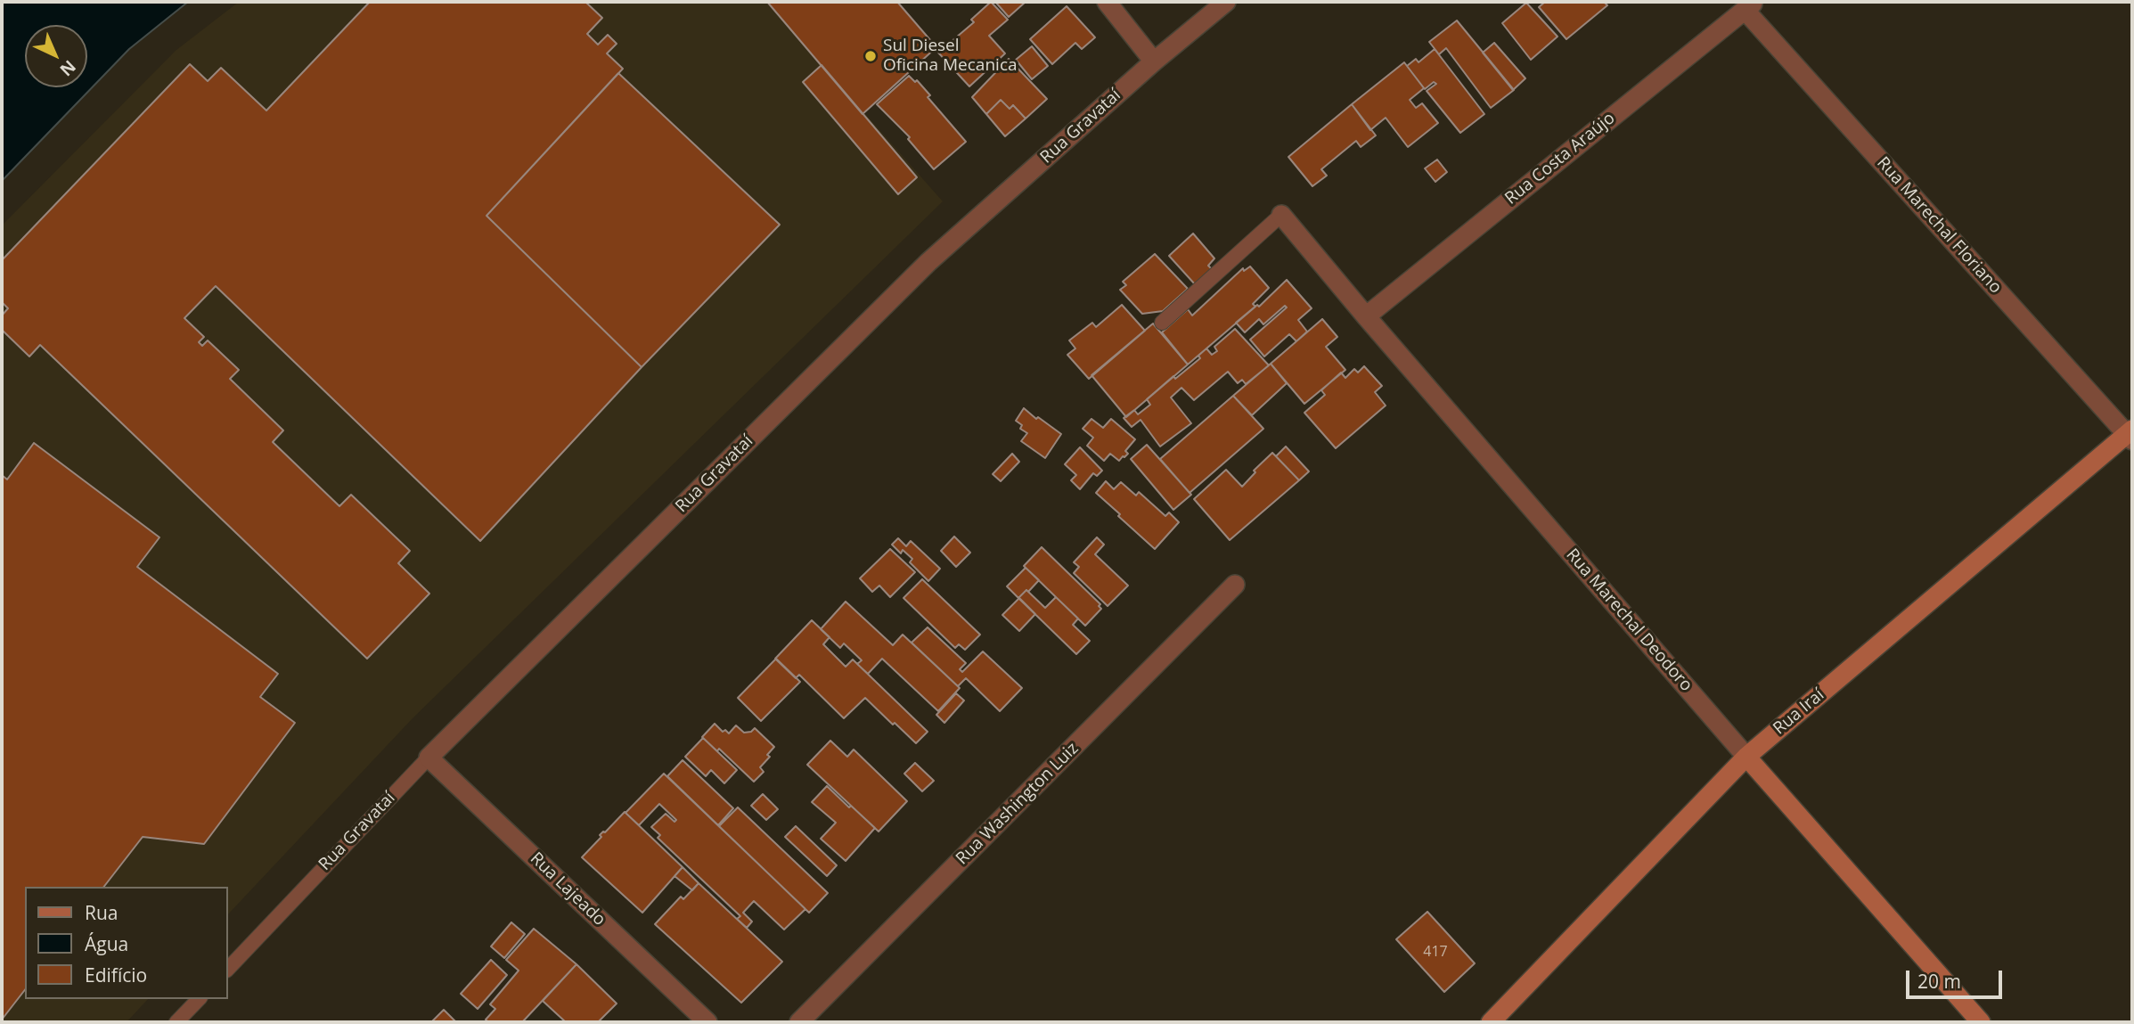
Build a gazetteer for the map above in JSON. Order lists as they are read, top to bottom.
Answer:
{
  "streets": {
    "main road": ["Rua Marechal Deodoro", "Rua Iraí"],
    "street": [
      "Rua Gravataí",
      "Rua Costa Araújo",
      "Rua Marechal Floriano",
      "Rua Washington Luiz",
      "Rua Lajeado"
    ]
  },
  "crossings": [
    ["Rua Gravataí", "Rua Lajeado"],
    ["Rua Costa Araújo", "Rua Marechal Floriano"],
    ["Rua Costa Araújo", "Rua Marechal Deodoro"],
    ["Rua Marechal Floriano", "Rua Iraí"],
    ["Rua Marechal Deodoro", "Rua Iraí"]
  ],
  "places": ["Sul Diesel Oficina Mecanica"],
  "house_numbers": ["417"],
  "legend": ["Rua", "Água", "Edifício"],
  "scale_bar": "20 m",
  "north": "bottom right"
}
